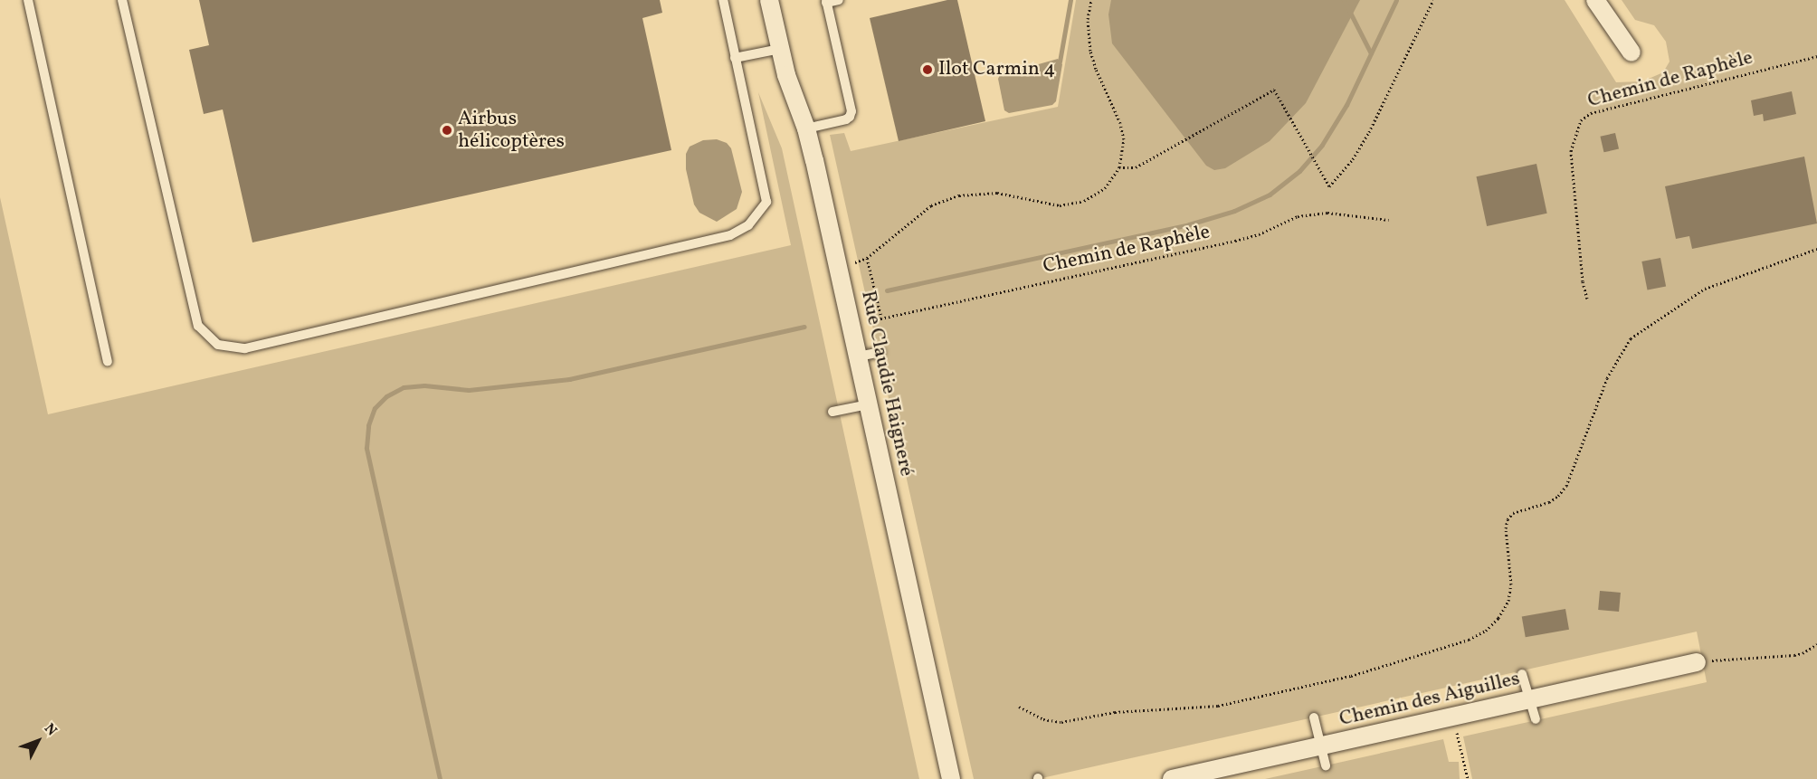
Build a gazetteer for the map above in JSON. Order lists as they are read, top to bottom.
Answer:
{
  "streets": {
    "street": ["Rue Claudie Haigneré", "Chemin des Aiguilles"],
    "path": ["Chemin de Raphèle"]
  },
  "places": ["Ilot Carmin 4", "Airbus hélicoptères"],
  "north": "top right"
}
